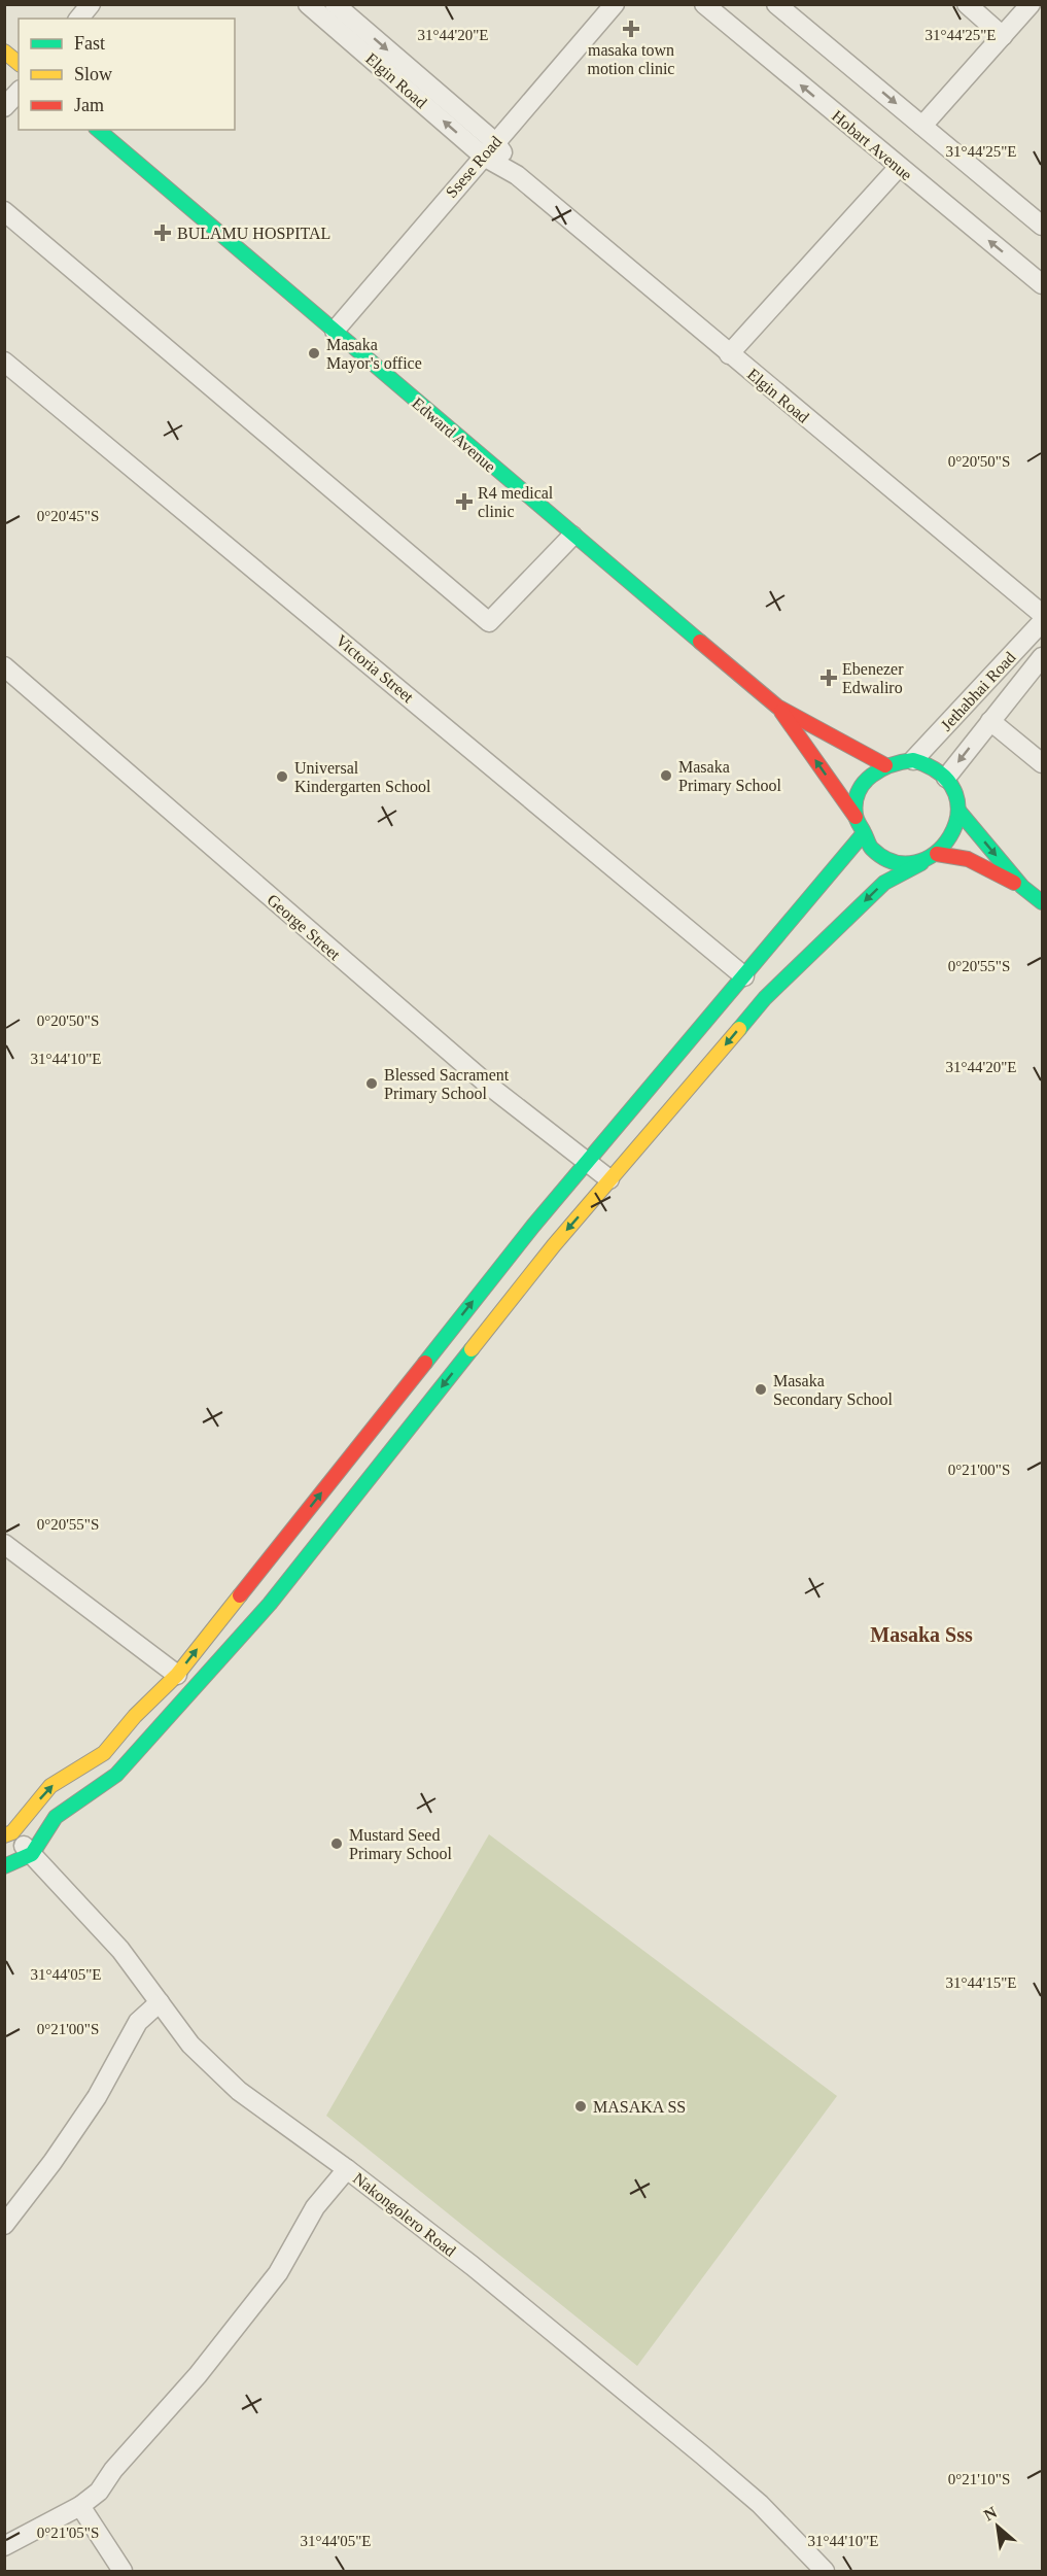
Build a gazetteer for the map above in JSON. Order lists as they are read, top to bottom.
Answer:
{
  "streets": {
    "street": [
      "Elgin Road",
      "Hobart Avenue",
      "Ssese Road",
      "Edward Avenue",
      "Victoria Street",
      "Jethabhai Road",
      "George Street",
      "Nakongolero Road"
    ]
  },
  "crossings": [
    ["Elgin Road", "Ssese Road"],
    ["Ssese Road", "Edward Avenue"],
    ["Edward Avenue", "Jethabhai Road"]
  ],
  "districts": ["Masaka Sss"],
  "places": {
    "health": [
      "masaka town motion clinic",
      "BULAMU HOSPITAL",
      "R4 medical clinic",
      "Ebenezer Edwaliro"
    ],
    "other": [
      "Masaka Mayor's office",
      "Masaka Primary School",
      "Universal Kindergarten School",
      "Blessed Sacrament Primary School",
      "Masaka Secondary School",
      "Mustard Seed Primary School",
      "MASAKA SS"
    ]
  },
  "legend": ["Fast", "Slow", "Jam"],
  "north": "top left",
  "coordinates": [
    "31°44'20\"E",
    "31°44'25\"E",
    "0°20'50\"S",
    "0°20'45\"S",
    "0°20'55\"S",
    "31°44'10\"E",
    "0°21'00\"S",
    "31°44'05\"E",
    "31°44'15\"E",
    "0°21'10\"S",
    "0°21'05\"S"
  ]
}
